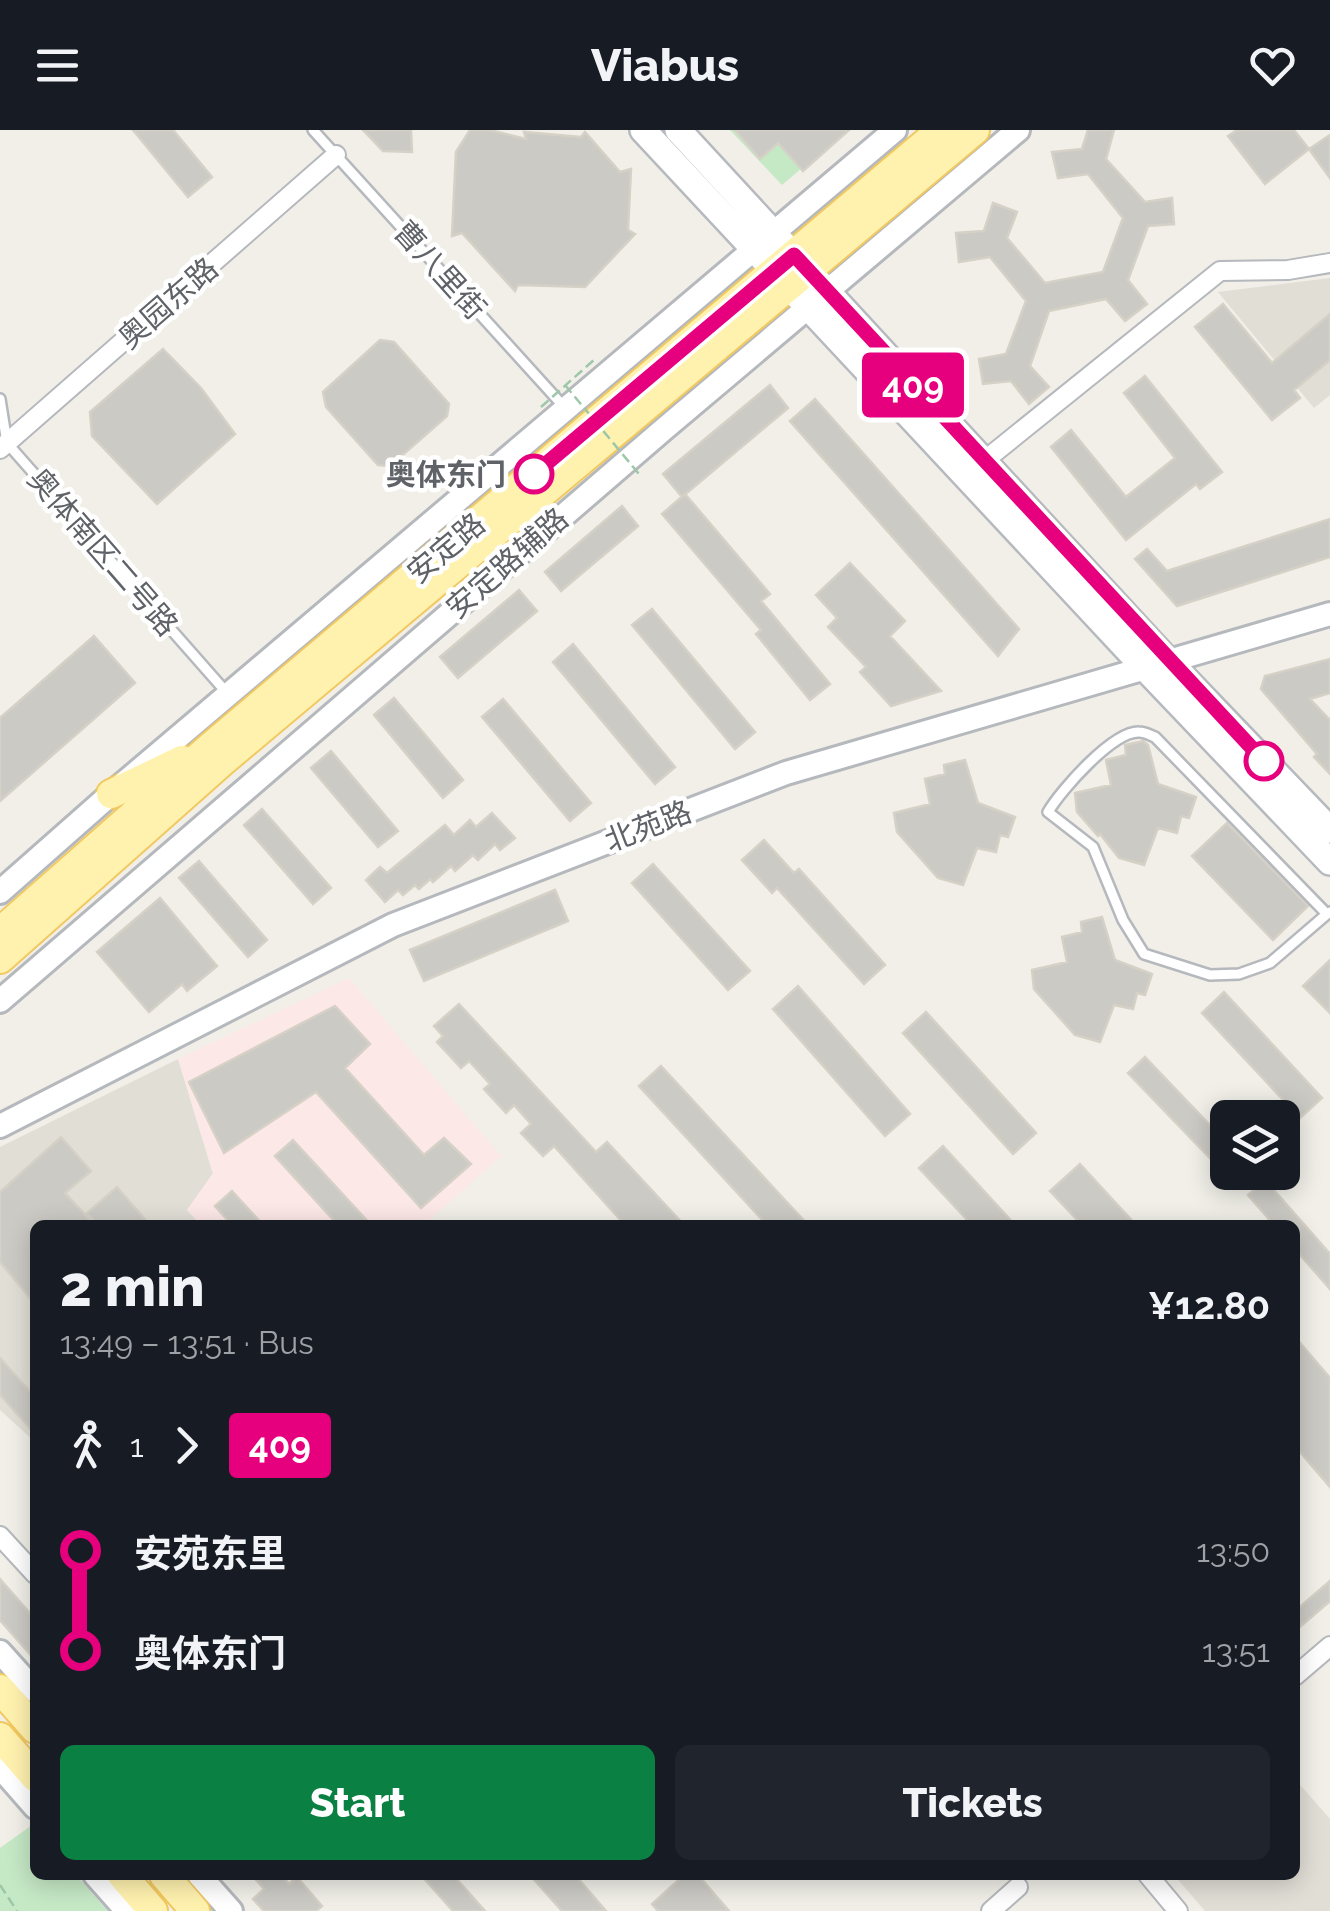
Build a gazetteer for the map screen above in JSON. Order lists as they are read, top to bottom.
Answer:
{
  "streets": {
    "main road": ["安定路"],
    "street": ["奥园东路", "安定路辅路", "北苑路"],
    "lane": ["曹八里街", "奥体南区二号路"]
  },
  "crossings": [
    ["曹八里街", "奥园东路"],
    ["奥园东路", "奥体南区二号路"],
    ["安定路", "安定路辅路"]
  ],
  "places": ["奥体东门"],
  "lines": ["bus line 409"],
  "page": {
    "header": "Viabus",
    "on_map": "409",
    "heading": ["2 min", "13:49 – 13:51 · Bus", "¥12.80"],
    "legs": ["1", "409"],
    "list": [
      {
        "name": "安苑东里",
        "value": "13:50"
      },
      {
        "name": "奥体东门",
        "value": "13:51"
      }
    ],
    "buttons": ["Start", "Tickets"]
  }
}
